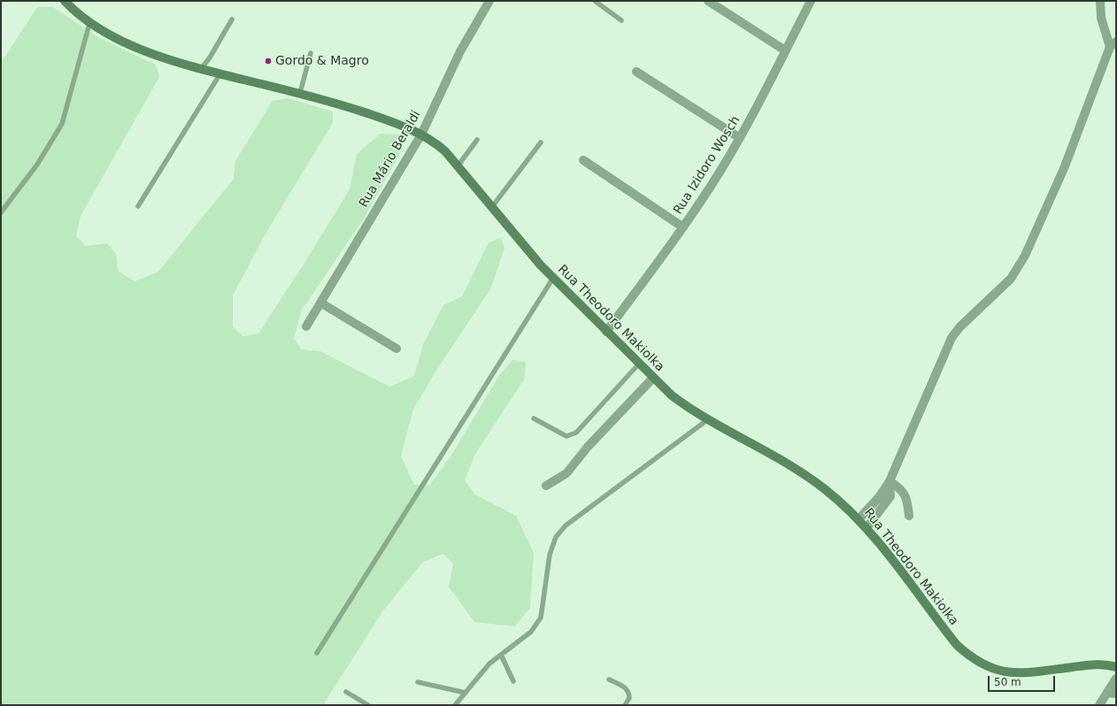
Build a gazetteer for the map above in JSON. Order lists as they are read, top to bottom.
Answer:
{
  "streets": {
    "main road": ["Rua Theodoro Makiolka"],
    "street": ["Rua Mário Beraldi", "Rua Izidoro Wosch"]
  },
  "crossings": [
    ["Rua Mário Beraldi", "Rua Theodoro Makiolka"],
    ["Rua Izidoro Wosch", "Rua Theodoro Makiolka"]
  ],
  "places": ["Gordo & Magro"],
  "scale_bar": "50 m"
}
